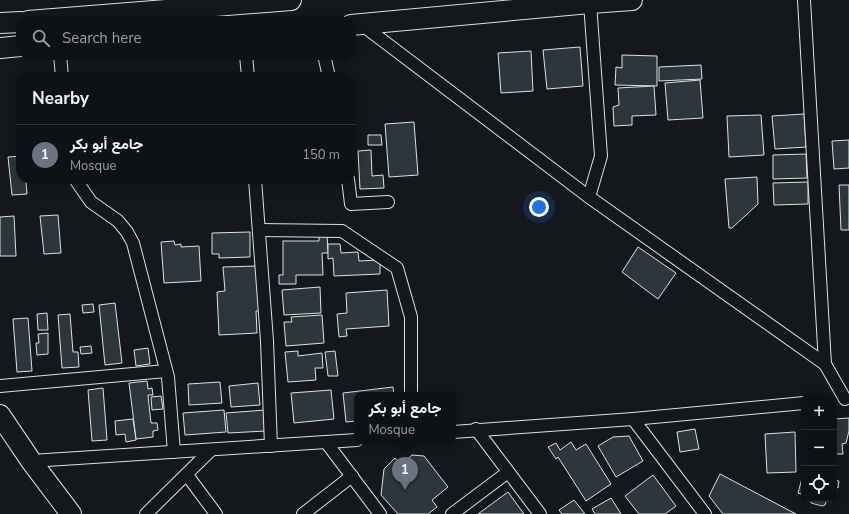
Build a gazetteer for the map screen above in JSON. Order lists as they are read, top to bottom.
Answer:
{
  "page": {
    "search": "Search here",
    "heading": "Nearby",
    "list": [
      {
        "mark": "1",
        "name": "جامع أبو بكر",
        "note": "Mosque",
        "value": "150 m"
      }
    ],
    "popup": ["جامع أبو بكر", "Mosque"],
    "map_buttons": ["+", "−"],
    "pins": "1"
  }
}
